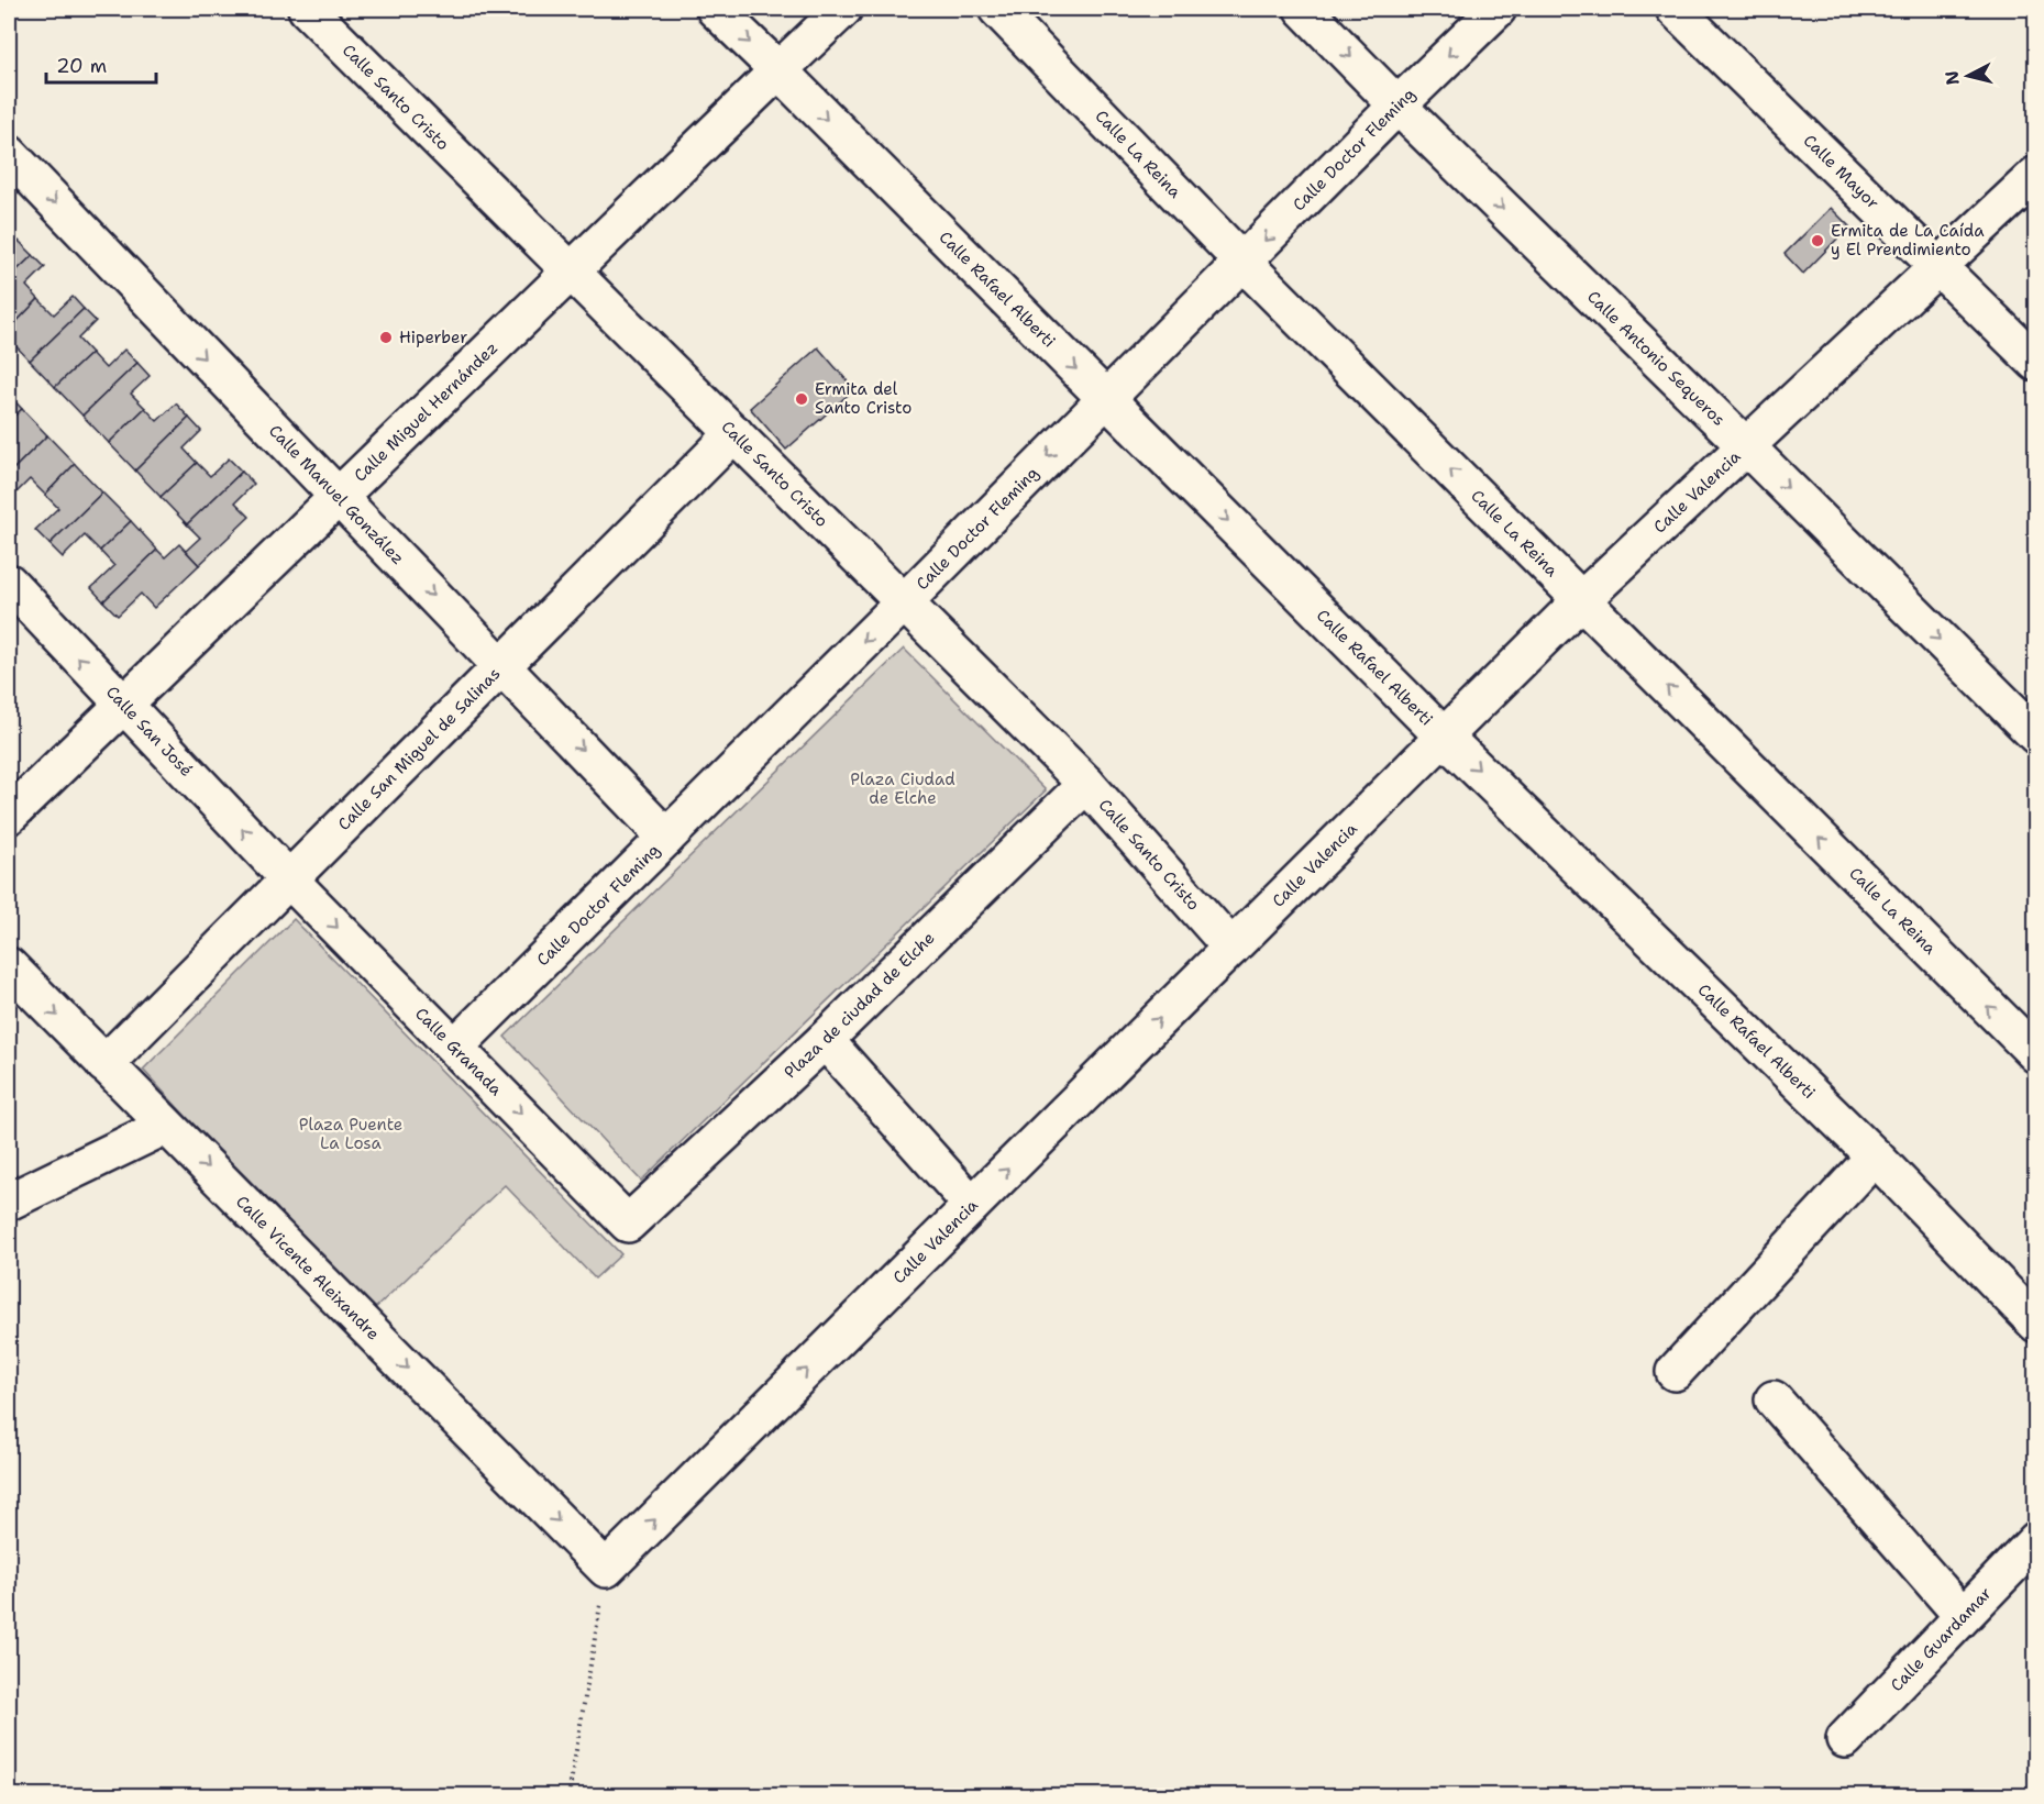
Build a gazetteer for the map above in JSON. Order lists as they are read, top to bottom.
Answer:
{
  "streets": {
    "street": [
      "Calle Santo Cristo",
      "Calle Doctor Fleming",
      "Calle La Reina",
      "Calle Mayor",
      "Calle Rafael Alberti",
      "Calle Antonio Sequeros",
      "Calle Miguel Hernández",
      "Calle Valencia",
      "Calle Manuel González",
      "Calle San José",
      "Calle San Miguel de Salinas",
      "Plaza de ciudad de Elche",
      "Calle Granada",
      "Calle Vicente Aleixandre",
      "Calle Guardamar"
    ]
  },
  "crossings": [
    ["Calle Santo Cristo", "Calle Doctor Fleming"],
    ["Calle Santo Cristo", "Calle Miguel Hernández"],
    ["Calle Santo Cristo", "Calle Valencia"],
    ["Calle Santo Cristo", "Calle San Miguel de Salinas"],
    ["Calle Santo Cristo", "Plaza de ciudad de Elche"],
    ["Calle Doctor Fleming", "Calle La Reina"],
    ["Calle Doctor Fleming", "Calle Rafael Alberti"],
    ["Calle Doctor Fleming", "Calle Antonio Sequeros"],
    ["Calle Doctor Fleming", "Calle Manuel González"],
    ["Calle Doctor Fleming", "Calle Granada"],
    ["Calle La Reina", "Calle Valencia"],
    ["Calle Mayor", "Calle Valencia"],
    ["Calle Rafael Alberti", "Calle Miguel Hernández"],
    ["Calle Rafael Alberti", "Calle Valencia"],
    ["Calle Antonio Sequeros", "Calle Valencia"],
    ["Calle Miguel Hernández", "Calle Manuel González"],
    ["Calle Miguel Hernández", "Calle San José"],
    ["Calle Valencia", "Calle Vicente Aleixandre"],
    ["Calle Manuel González", "Calle San Miguel de Salinas"],
    ["Calle San José", "Calle San Miguel de Salinas"],
    ["Calle San José", "Calle Granada"],
    ["Calle San Miguel de Salinas", "Calle Granada"],
    ["Calle San Miguel de Salinas", "Calle Vicente Aleixandre"],
    ["Plaza de ciudad de Elche", "Calle Granada"]
  ],
  "one_way": [
    "Calle Doctor Fleming",
    "Calle La Reina",
    "Calle Rafael Alberti",
    "Calle Antonio Sequeros",
    "Calle Valencia",
    "Calle Manuel González",
    "Calle San José",
    "Calle Granada",
    "Calle Vicente Aleixandre"
  ],
  "parks": ["Plaza Ciudad de Elche", "Plaza Puente La Losa"],
  "places": ["Ermita de La Caída y El Prendimiento", "Hiperber", "Ermita del Santo Cristo"],
  "scale_bar": "20 m",
  "north": "left"
}
